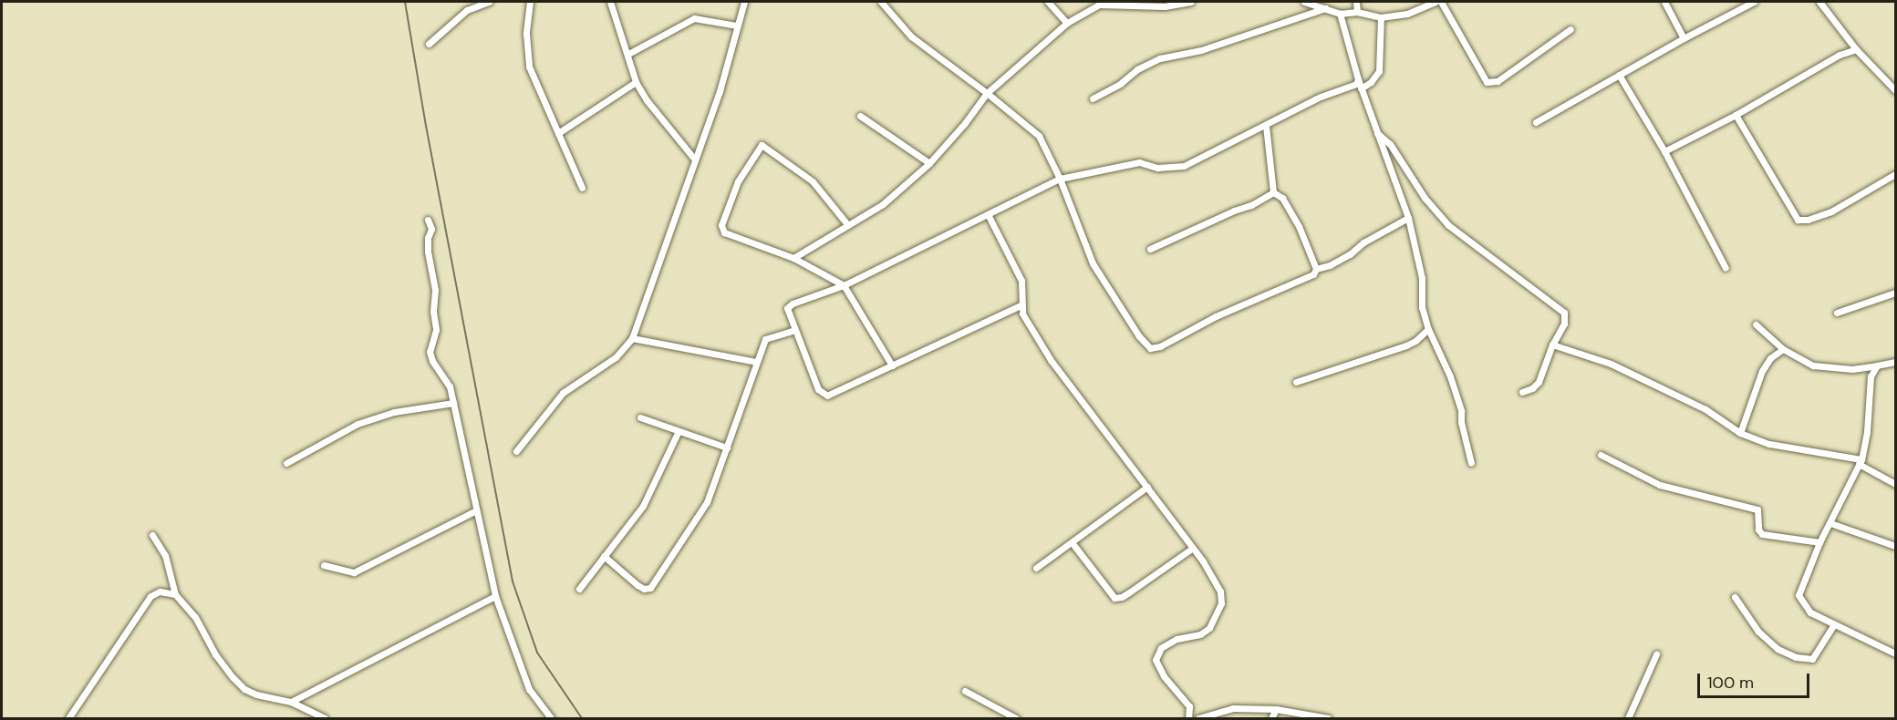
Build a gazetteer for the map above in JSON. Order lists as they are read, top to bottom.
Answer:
{
  "scale_bar": "100 m"
}
